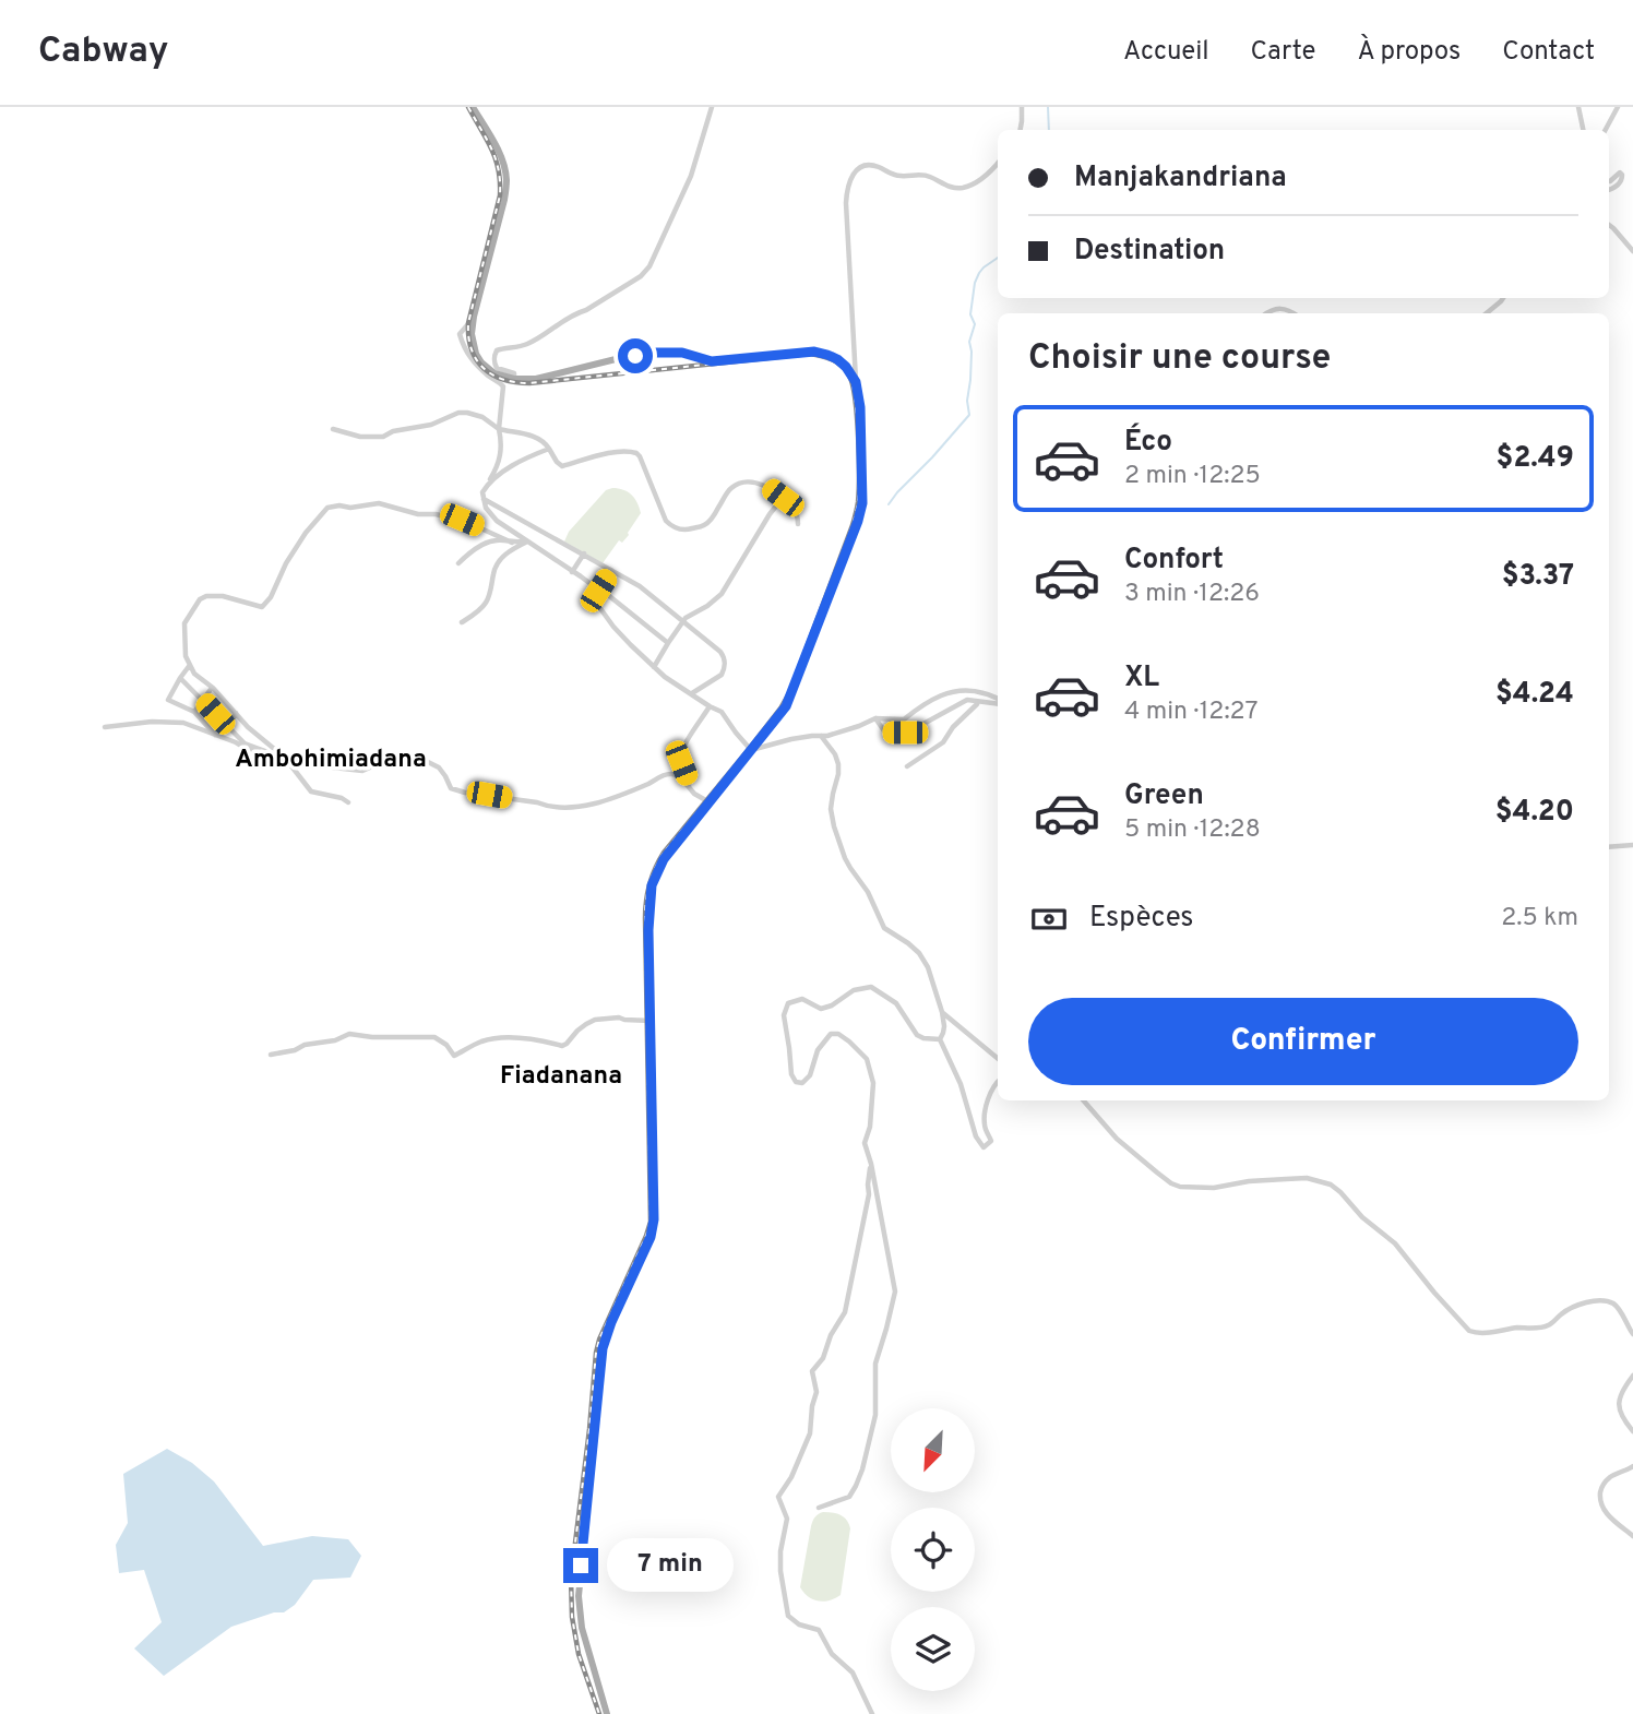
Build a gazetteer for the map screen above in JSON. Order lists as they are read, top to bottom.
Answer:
{
  "districts": ["Ambohimiadana", "Fiadanana"],
  "north": "bottom left",
  "page": {
    "header": "Cabway",
    "nav": [
      "Accueil",
      "Carte",
      "À propos",
      "Contact"
    ],
    "banner": ["Manjakandriana", "Destination"],
    "heading": "Choisir une course",
    "list": [
      {
        "name": "Éco",
        "note": "2 min · 12:25",
        "value": "$2.49"
      },
      {
        "name": "Confort",
        "note": "3 min · 12:26",
        "value": "$3.37"
      },
      {
        "name": "XL",
        "note": "4 min · 12:27",
        "value": "$4.24"
      },
      {
        "name": "Green",
        "note": "5 min · 12:28",
        "value": "$4.20"
      }
    ],
    "pay": ["Espèces", "2.5 km"],
    "buttons": "Confirmer",
    "bubble": "7 min"
  }
}
